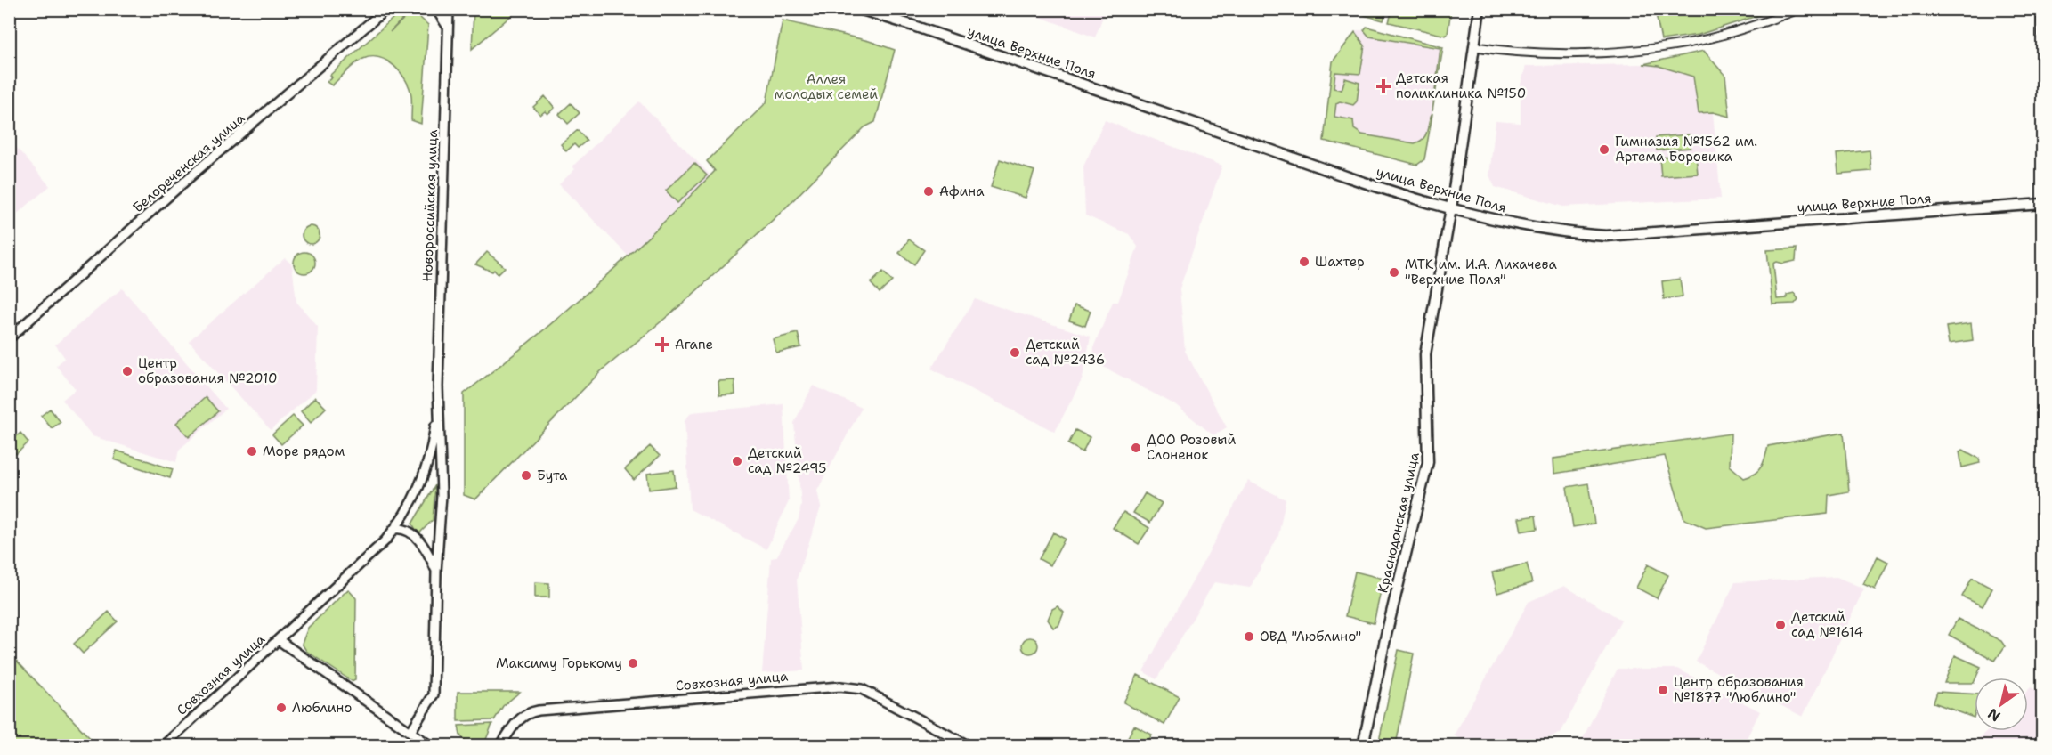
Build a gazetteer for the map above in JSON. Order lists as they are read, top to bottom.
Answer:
{
  "streets": {
    "main road": ["улица Верхние Поля", "Краснодонская улица"],
    "street": ["Белореченская улица", "Новороссийская улица", "Совхозная улица"]
  },
  "crossings": [
    ["улица Верхние Поля", "Краснодонская улица"],
    ["Новороссийская улица", "Совхозная улица"]
  ],
  "parks": ["Аллея молодых семей"],
  "places": {
    "health": ["Детская поликлиника №150", "Агапе"],
    "other": [
      "Гимназия №1562 им. Артема Боровика",
      "Афина",
      "Шахтер",
      "МТК им. И.А. Лихачева \"Верхние Поля\"",
      "Детский сад №2436",
      "Центр образования №2010",
      "ДОО Розовый Слоненок",
      "Море рядом",
      "Детский сад №2495",
      "Бута",
      "Детский сад №1614",
      "ОВД \"Люблино\"",
      "Максиму Горькому",
      "Центр образования №1877 \"Люблино\"",
      "Люблино"
    ]
  },
  "north": "bottom left"
}
